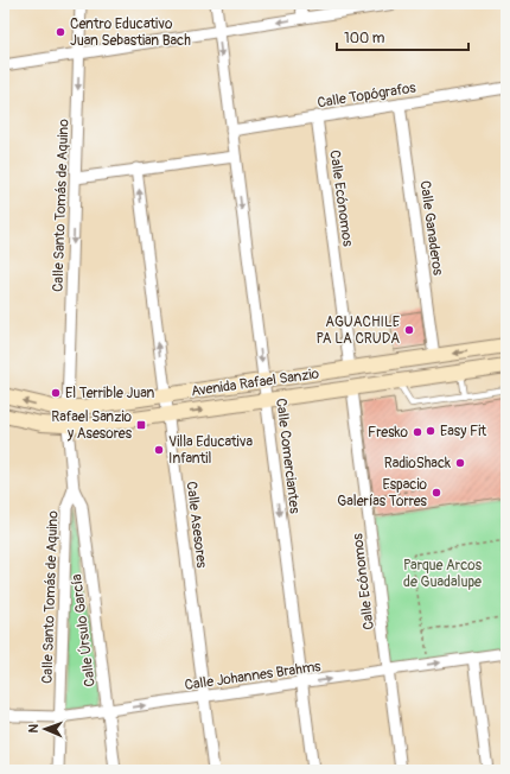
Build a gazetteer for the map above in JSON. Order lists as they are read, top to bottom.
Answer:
{
  "streets": {
    "main road": ["Avenida Rafael Sanzio"],
    "street": [
      "Calle Topógrafos",
      "Calle Ecónomos",
      "Calle Santo Tomás de Aquino",
      "Calle Ganaderos",
      "Calle Comerciantes",
      "Calle Asesores",
      "Calle Úrsulo García",
      "Calle Johannes Brahms"
    ]
  },
  "crossings": [
    ["Calle Topógrafos", "Calle Ecónomos"],
    ["Calle Topógrafos", "Calle Ganaderos"],
    ["Calle Topógrafos", "Calle Comerciantes"],
    ["Calle Ecónomos", "Avenida Rafael Sanzio"],
    ["Calle Ecónomos", "Calle Johannes Brahms"],
    ["Calle Santo Tomás de Aquino", "Avenida Rafael Sanzio"],
    ["Calle Santo Tomás de Aquino", "Calle Úrsulo García"],
    ["Calle Santo Tomás de Aquino", "Calle Johannes Brahms"],
    ["Calle Ganaderos", "Avenida Rafael Sanzio"],
    ["Avenida Rafael Sanzio", "Calle Comerciantes"],
    ["Avenida Rafael Sanzio", "Calle Asesores"],
    ["Calle Comerciantes", "Calle Johannes Brahms"],
    ["Calle Asesores", "Calle Johannes Brahms"],
    ["Calle Úrsulo García", "Calle Johannes Brahms"]
  ],
  "one_way": [
    "Calle Santo Tomás de Aquino",
    "Calle Comerciantes",
    "Calle Asesores",
    "Calle Johannes Brahms"
  ],
  "parks": ["Parque Arcos de Guadalupe"],
  "places": {
    "other": [
      "Centro Educativo Juan Sebastian Bach",
      "AGUACHILE PA LA CRUDA",
      "El Terrible Juan",
      "Easy Fit",
      "Fresko",
      "Villa Educativa Infantil",
      "RadioShack",
      "Espacio Galerías Torres"
    ],
    "transit": ["Rafael Sanzio y Asesores"]
  },
  "scale_bar": "100 m",
  "north": "left"
}
